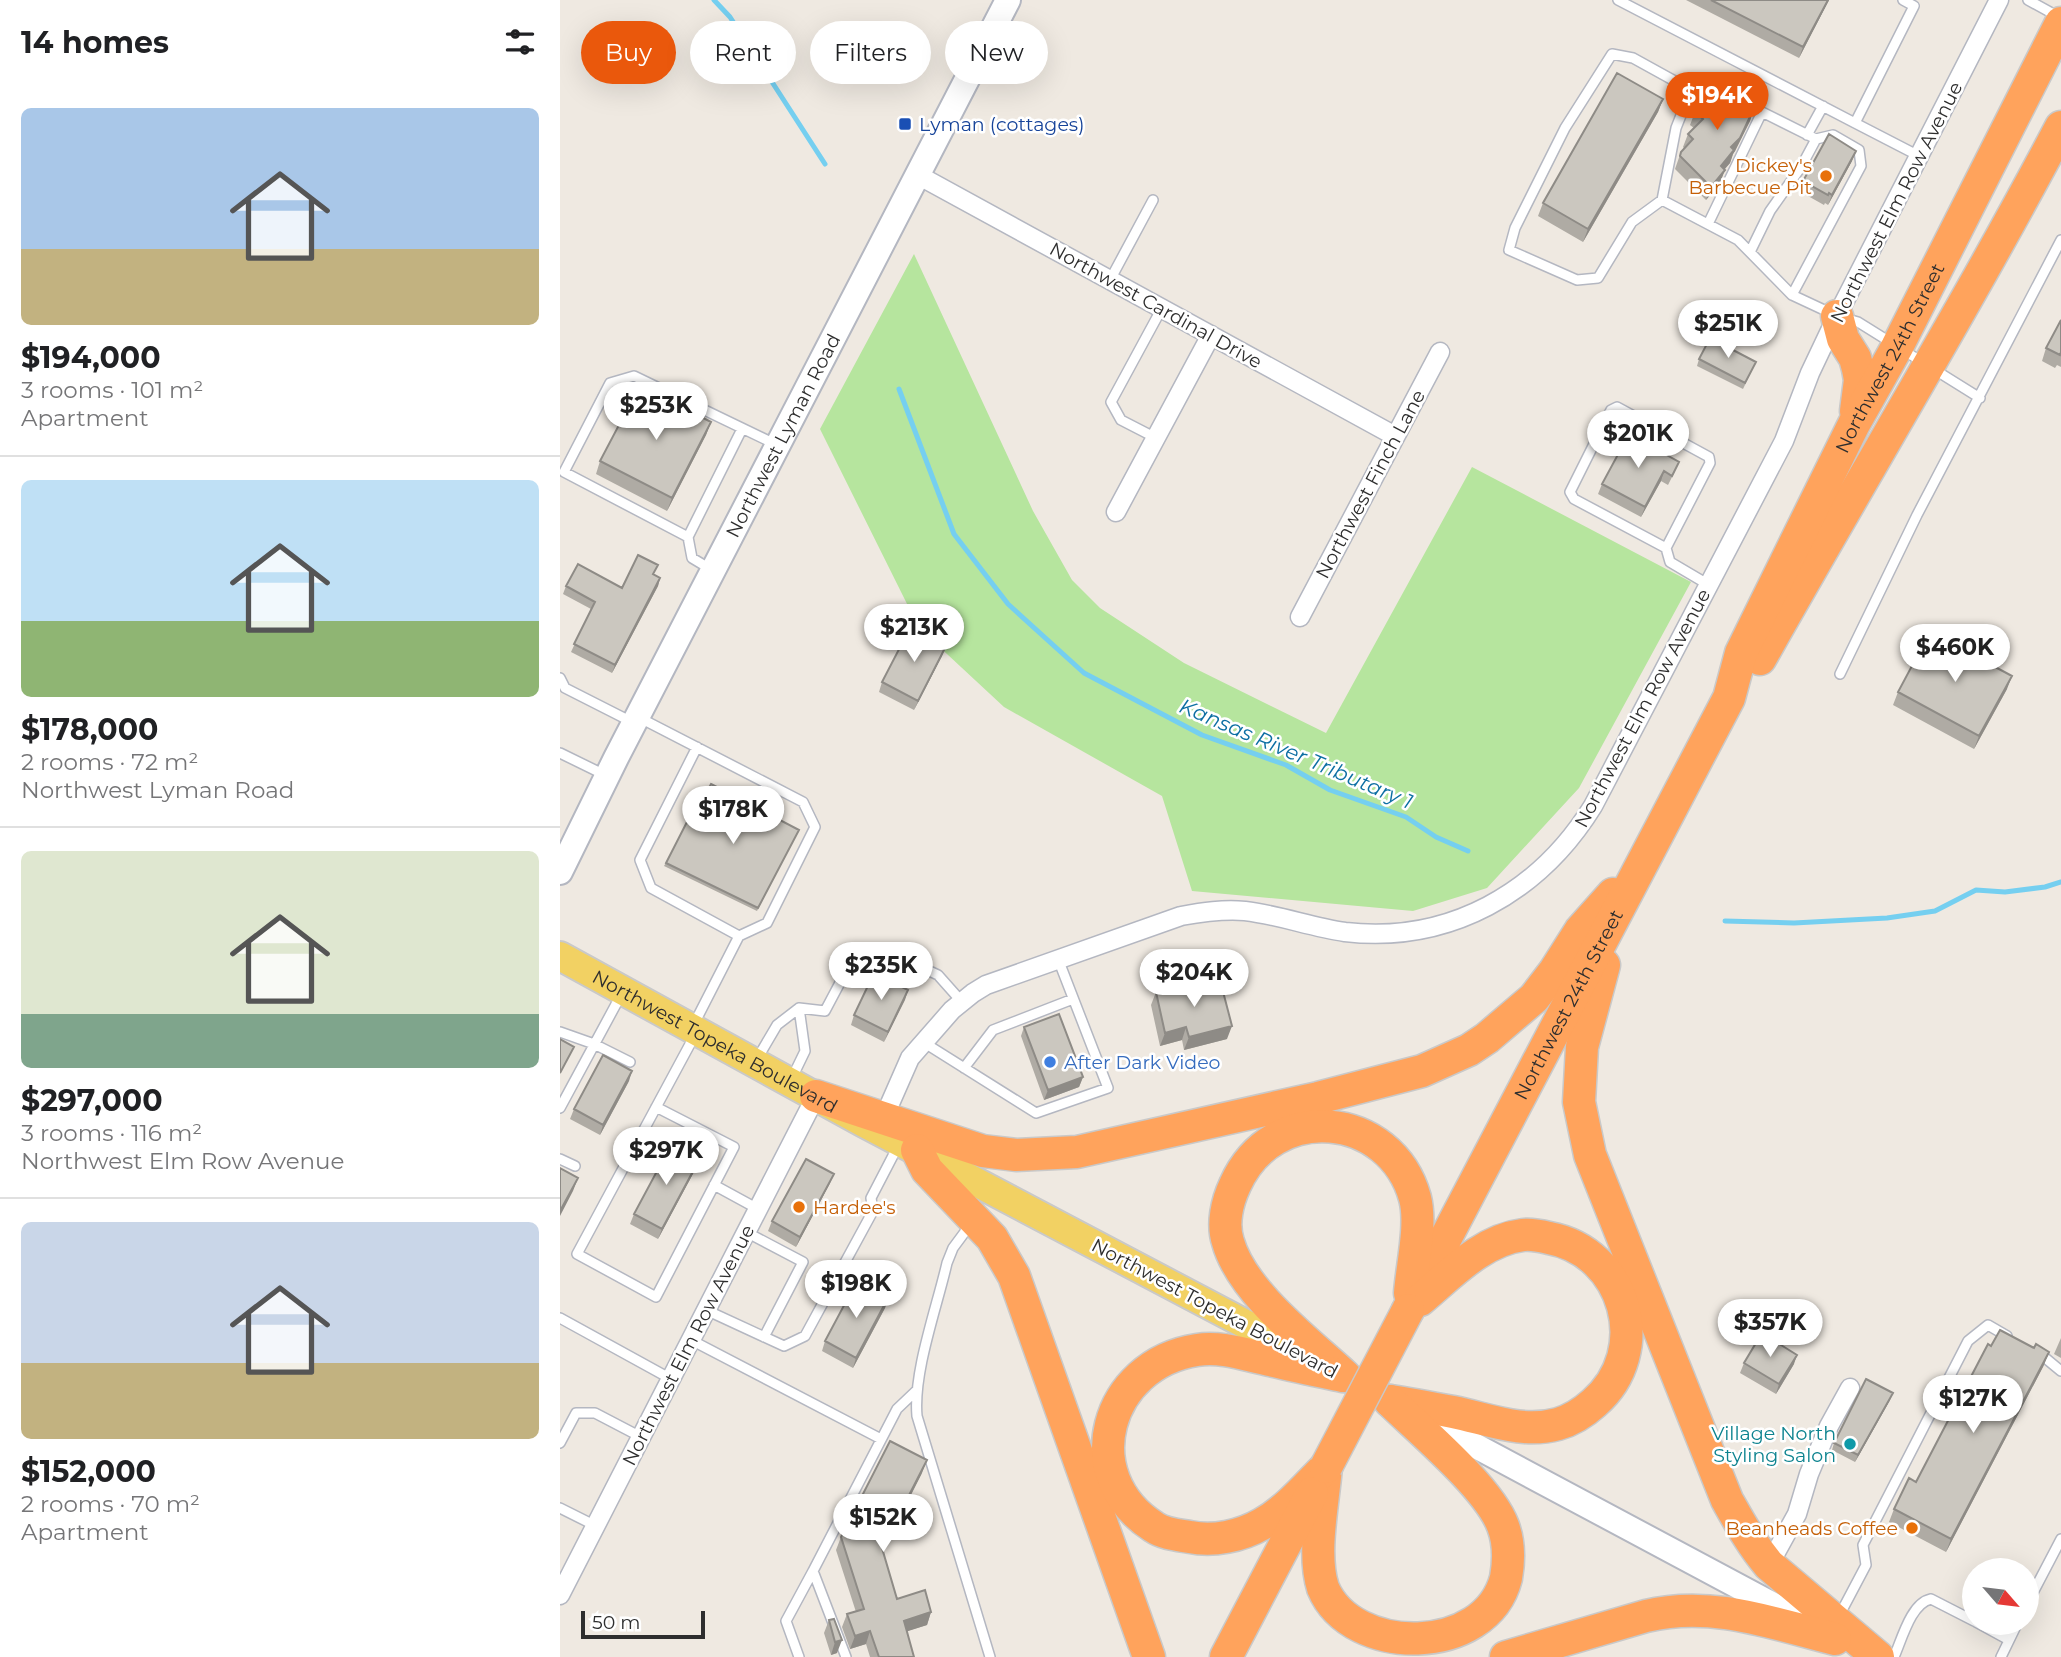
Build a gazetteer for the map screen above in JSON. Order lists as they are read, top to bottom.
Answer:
{
  "streets": {
    "highway": ["Northwest 24th Street"],
    "main road": ["Northwest Topeka Boulevard"],
    "street": [
      "Northwest Elm Row Avenue",
      "Northwest Cardinal Drive",
      "Northwest Lyman Road",
      "Northwest Finch Lane"
    ]
  },
  "crossings": [
    ["Northwest Elm Row Avenue", "Northwest Topeka Boulevard"],
    ["Northwest Cardinal Drive", "Northwest Lyman Road"],
    ["Northwest Cardinal Drive", "Northwest Finch Lane"]
  ],
  "water": ["Kansas River Tributary 1"],
  "places": {
    "transit": ["Lyman (cottages)"],
    "other": [
      "Dickey's Barbecue Pit",
      "After Dark Video",
      "Hardee's",
      "Village North Styling Salon",
      "Beanheads Coffee"
    ]
  },
  "scale_bar": "50 m",
  "north": "bottom right",
  "page": {
    "heading": "14 homes",
    "chip": [
      "Buy",
      "Rent",
      "Filters",
      "New"
    ],
    "price": [
      "$194K",
      "$251K",
      "$253K",
      "$201K",
      "$213K",
      "$460K",
      "$178K",
      "$235K",
      "$204K",
      "$297K",
      "$198K",
      "$357K",
      "$127K",
      "$152K"
    ],
    "list": [
      {
        "name": "$194,000",
        "note": "3 rooms · 101 m² · Apartment"
      },
      {
        "name": "$178,000",
        "note": "2 rooms · 72 m² · Northwest Lyman Road"
      },
      {
        "name": "$297,000",
        "note": "3 rooms · 116 m² · Northwest Elm Row Avenue"
      },
      {
        "name": "$152,000",
        "note": "2 rooms · 70 m² · Apartment"
      }
    ],
    "scale": "50 m"
  }
}
